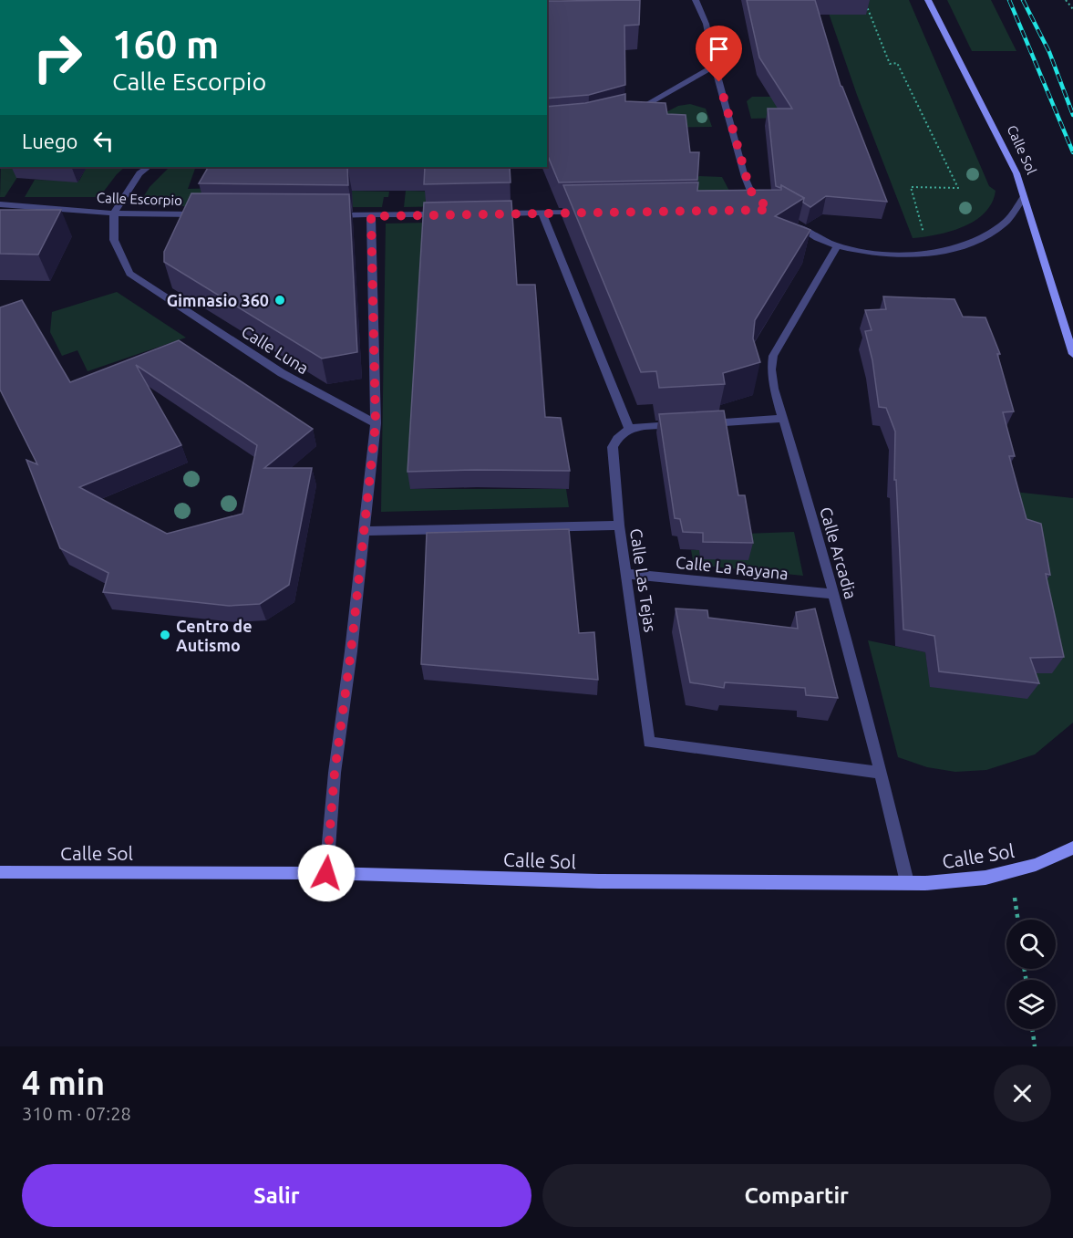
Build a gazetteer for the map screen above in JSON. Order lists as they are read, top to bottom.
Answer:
{
  "streets": {
    "street": [
      "Calle Sol",
      "Calle Escorpio",
      "Calle Luna",
      "Calle Arcadia",
      "Calle La Rayana",
      "Calle Las Tejas"
    ]
  },
  "crossings": [
    ["Calle Sol", "Calle Arcadia"],
    ["Calle Escorpio", "Calle Luna"],
    ["Calle Arcadia", "Calle La Rayana"],
    ["Calle Arcadia", "Calle Las Tejas"],
    ["Calle La Rayana", "Calle Las Tejas"]
  ],
  "places": ["Gimnasio 360", "Centro de Autismo"],
  "page": {
    "turn": ["160 m", "Calle Escorpio"],
    "then": "Luego",
    "heading": ["4 min", "310 m · 07:28"],
    "buttons": ["Salir", "Compartir"]
  }
}
